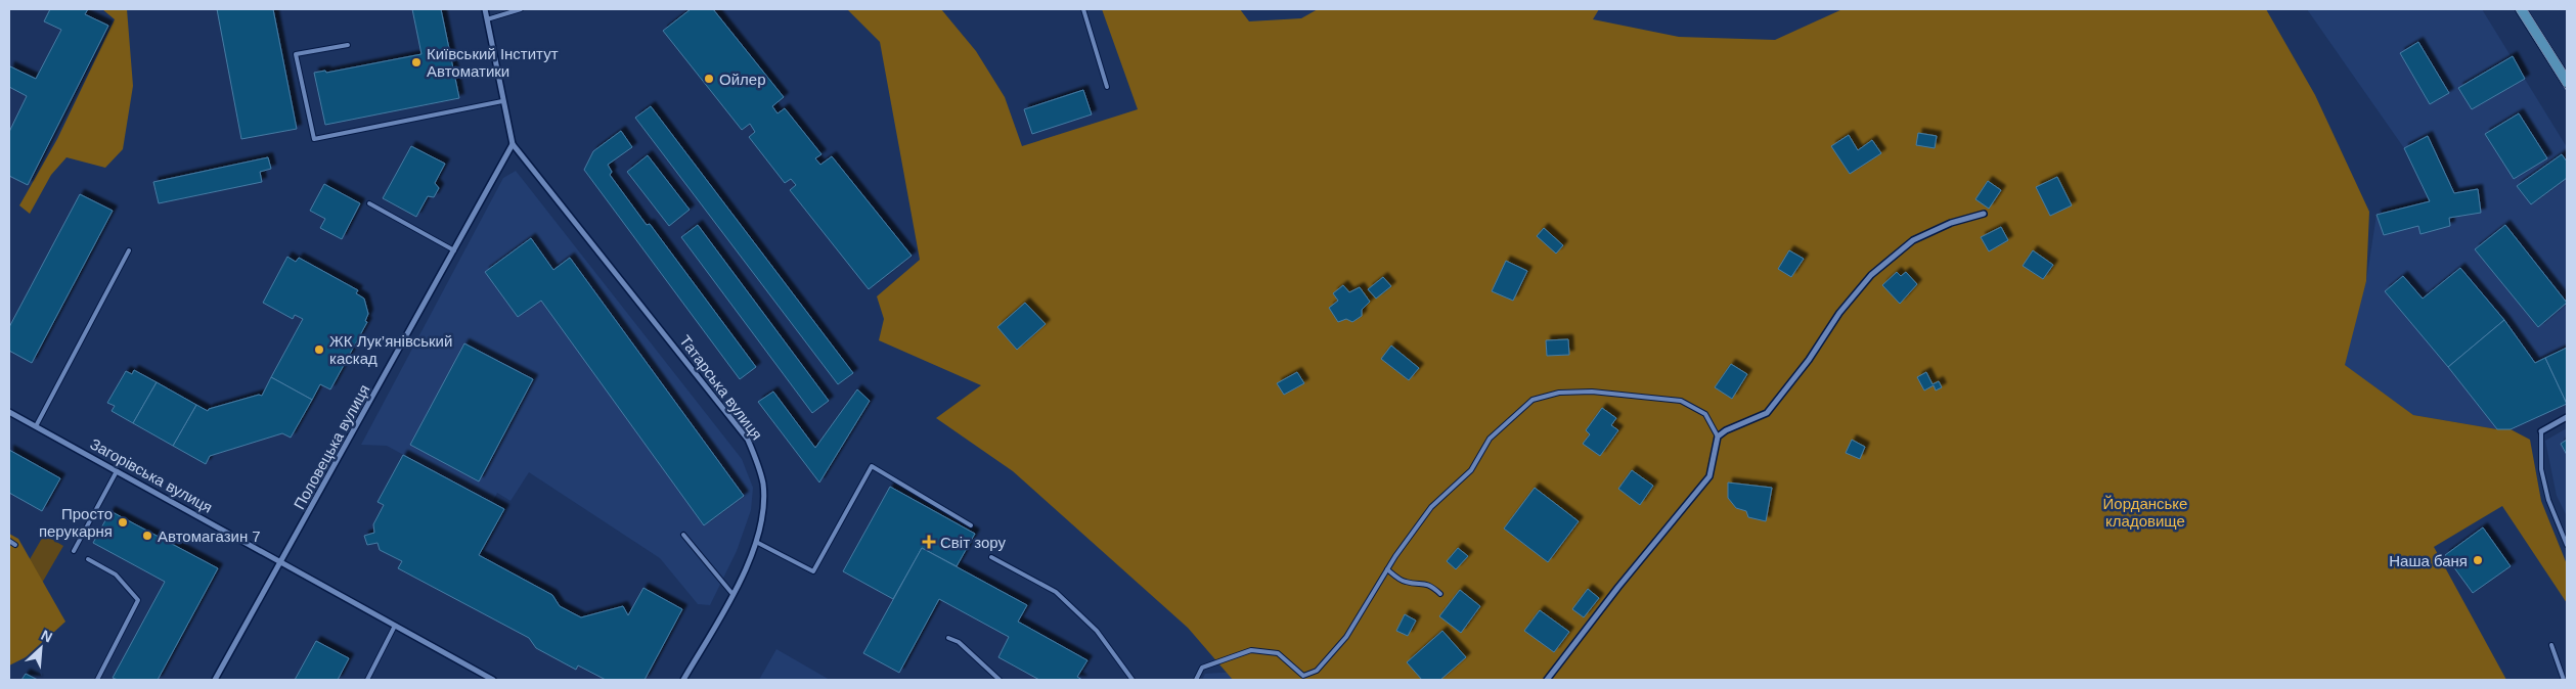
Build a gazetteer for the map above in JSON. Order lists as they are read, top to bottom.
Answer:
{
  "streets": {
    "street": ["Татарська вулиця", "Половецька вулиця", "Загорівська вулиця"]
  },
  "crossings": [
    ["Татарська вулиця", "Половецька вулиця"],
    ["Половецька вулиця", "Загорівська вулиця"]
  ],
  "parks": ["Йорданське кладовище"],
  "places": {
    "other": [
      "Київський Інститут Автоматики",
      "Ойлер",
      "ЖК Лук’янівський каскад",
      "Просто перукарня",
      "Автомагазин 7",
      "Наша баня"
    ],
    "health": ["Світ зору"]
  },
  "north": "top right"
}
